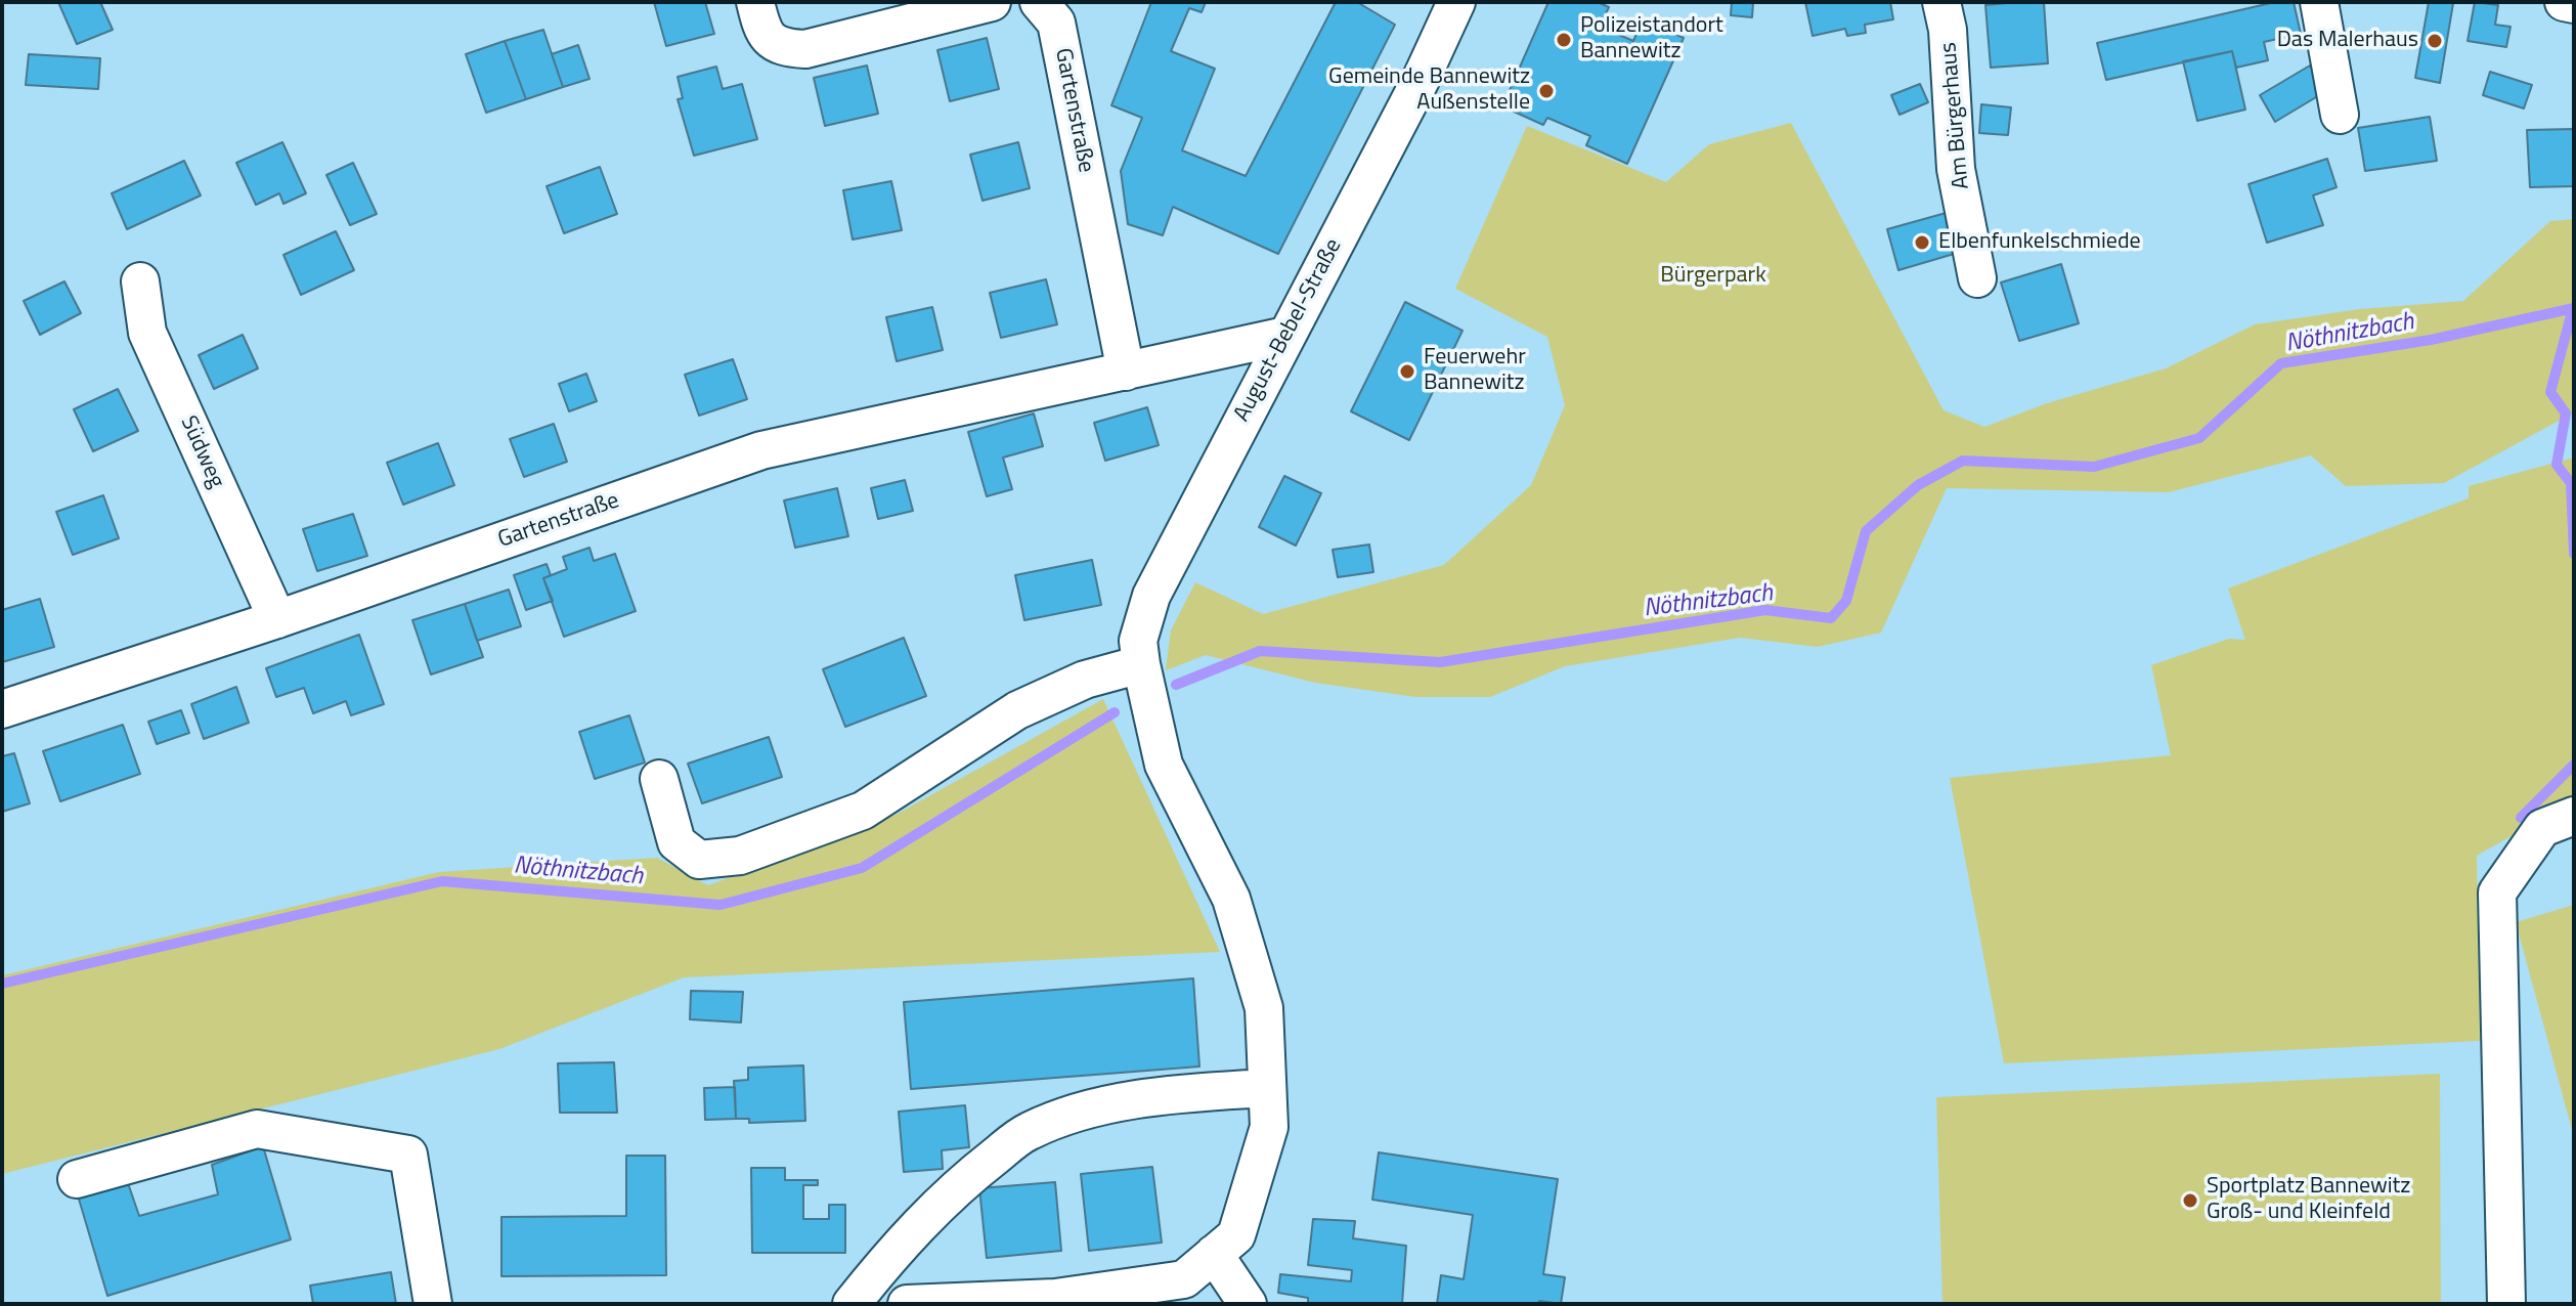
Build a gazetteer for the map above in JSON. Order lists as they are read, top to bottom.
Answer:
{
  "streets": {
    "street": [
      "Gartenstraße",
      "Am Bürgerhaus",
      "August-Bebel-Straße",
      "Südweg"
    ]
  },
  "crossings": [
    ["Gartenstraße", "August-Bebel-Straße"],
    ["Gartenstraße", "Südweg"]
  ],
  "water": ["Nöthnitzbach"],
  "parks": ["Bürgerpark"],
  "places": [
    "Polizeistandort Bannewitz",
    "Das Malerhaus",
    "Gemeinde Bannewitz Außenstelle",
    "Elbenfunkelschmiede",
    "Feuerwehr Bannewitz",
    "Sportplatz Bannewitz Groß- und Kleinfeld"
  ]
}
